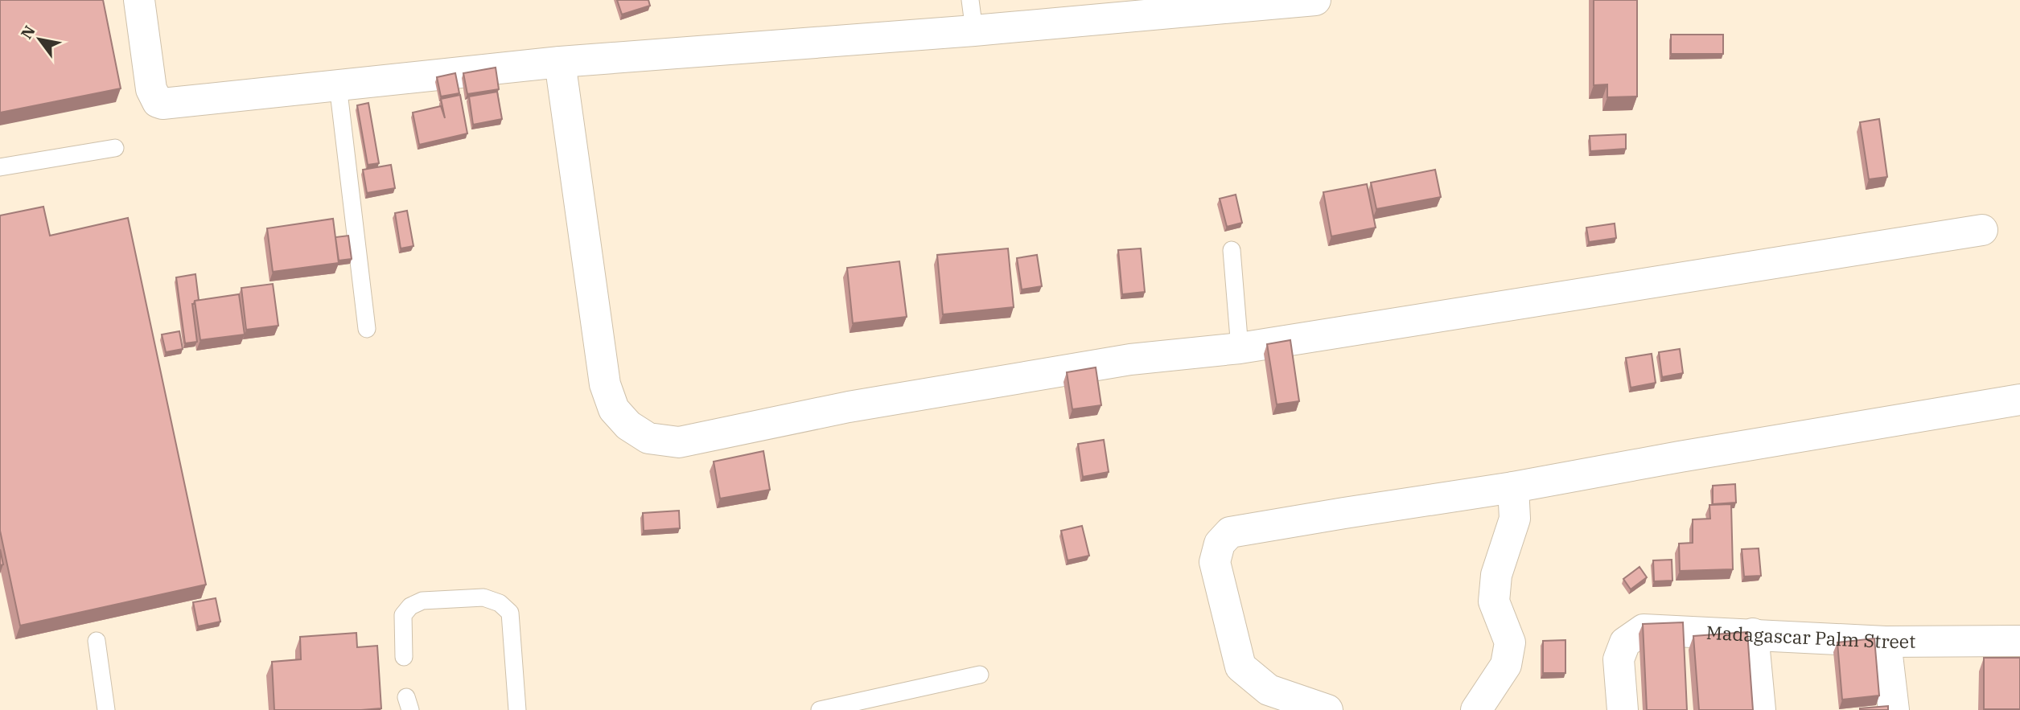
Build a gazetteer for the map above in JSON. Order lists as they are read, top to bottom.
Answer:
{
  "streets": {
    "street": ["Madagascar Palm Street"]
  },
  "north": "top left"
}
